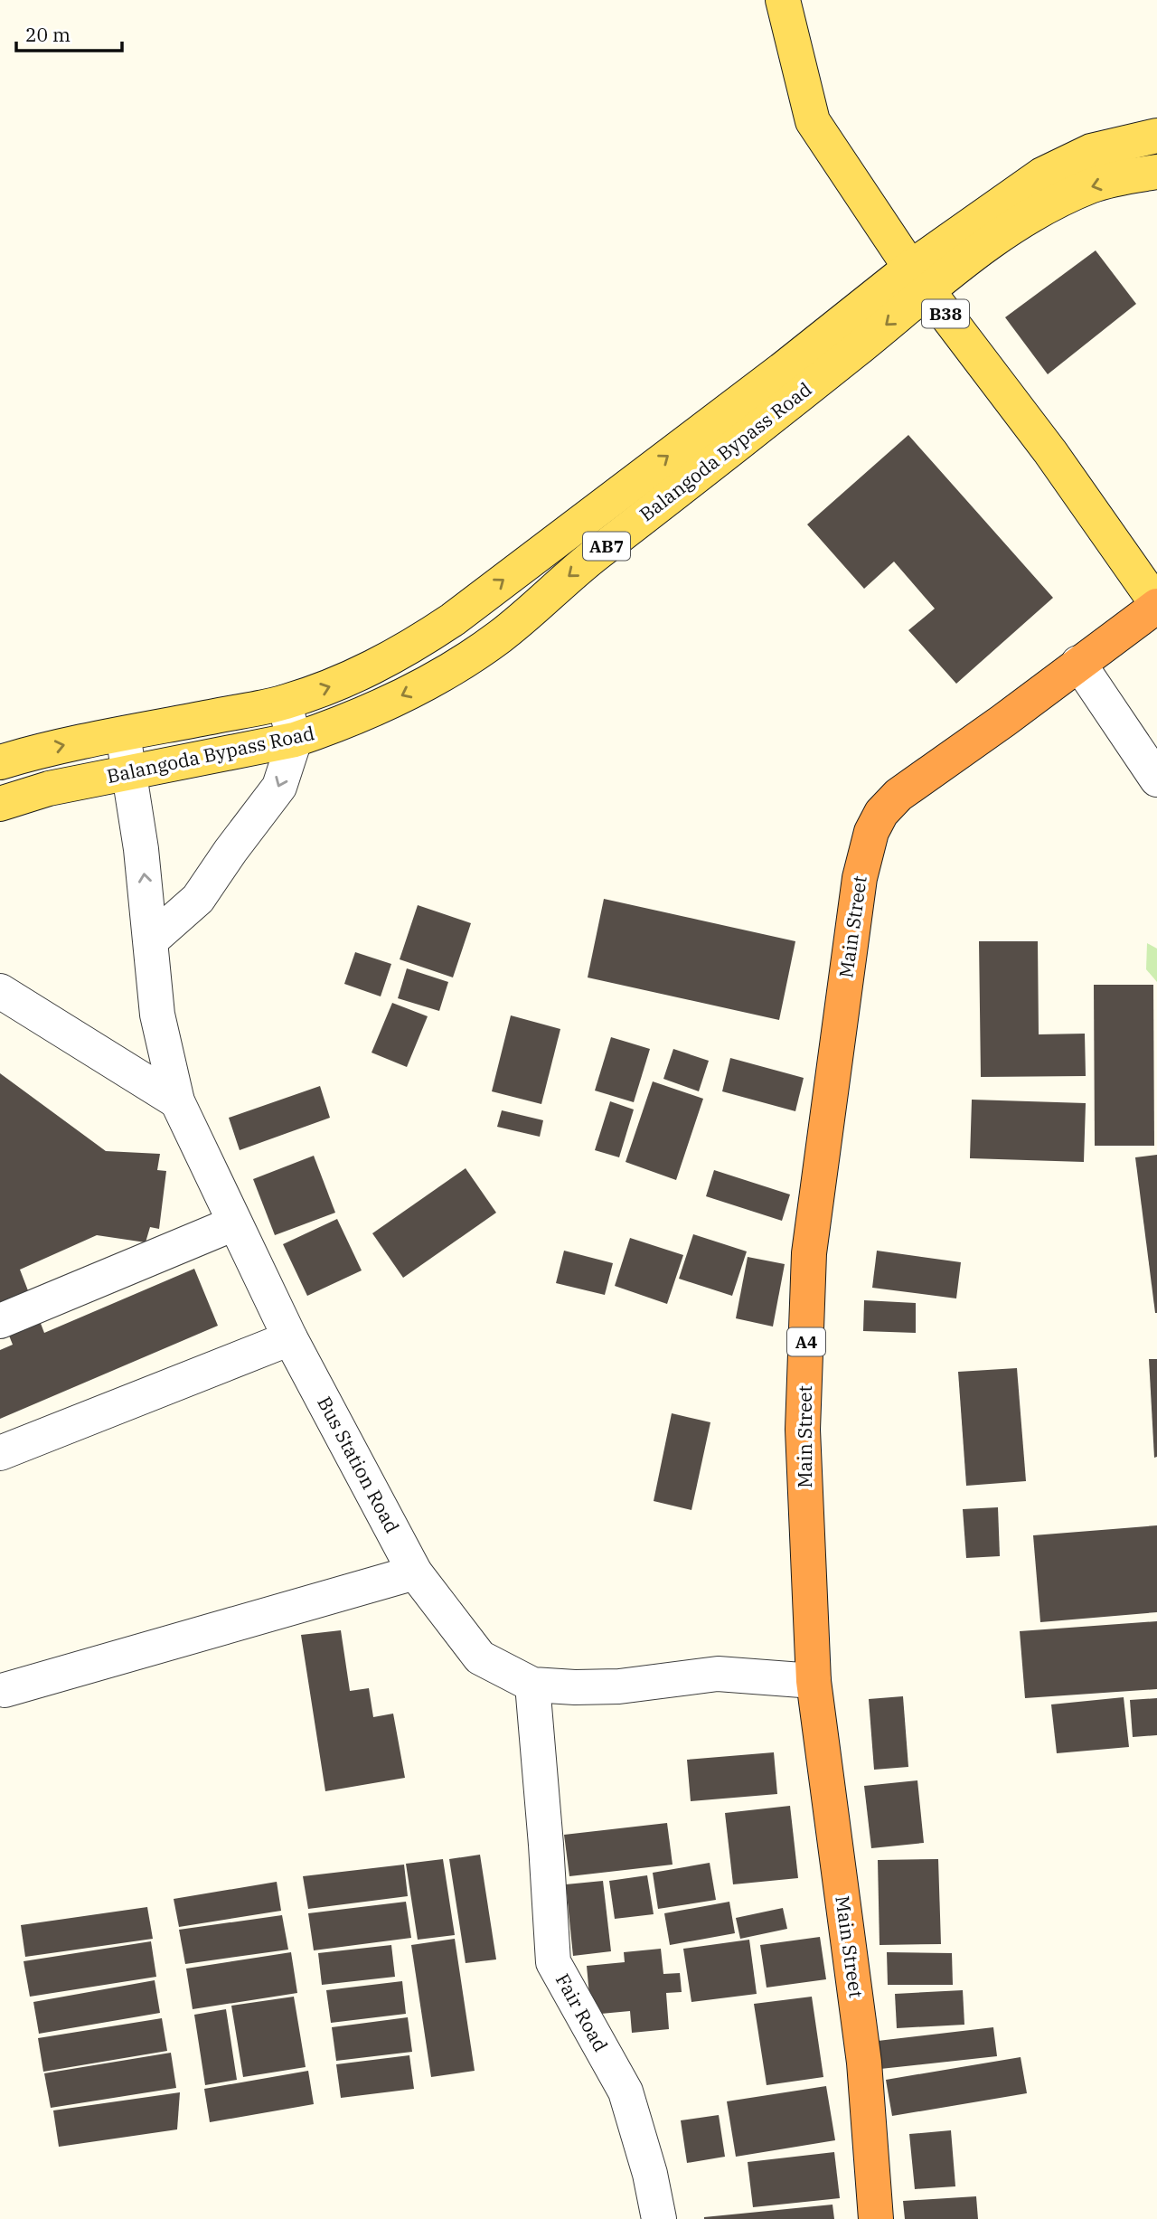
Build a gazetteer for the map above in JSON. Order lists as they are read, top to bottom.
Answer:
{
  "streets": {
    "highway": ["Main Street", "A4"],
    "main road": ["B38", "Balangoda Bypass Road", "AB7"],
    "street": ["Bus Station Road", "Fair Road"]
  },
  "crossings": [
    ["B38", "Balangoda Bypass Road"],
    ["B38", "Main Street"],
    ["Balangoda Bypass Road", "Bus Station Road"],
    ["Main Street", "Bus Station Road"],
    ["Bus Station Road", "Fair Road"]
  ],
  "scale_bar": "20 m"
}
